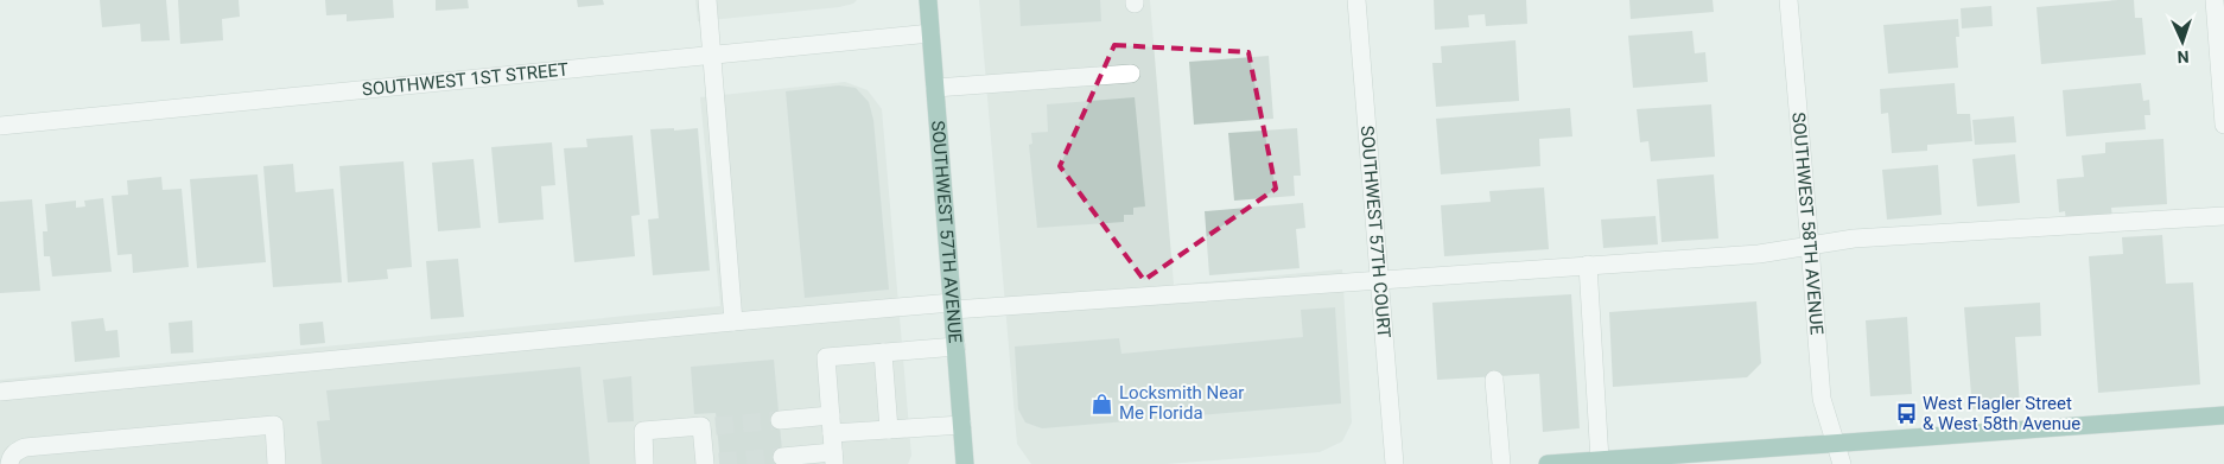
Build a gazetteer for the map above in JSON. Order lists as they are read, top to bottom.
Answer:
{
  "streets": {
    "main road": ["SOUTHWEST 57TH AVENUE"],
    "street": ["SOUTHWEST 1ST STREET", "SOUTHWEST 58TH AVENUE", "SOUTHWEST 57TH COURT"]
  },
  "crossings": [
    ["SOUTHWEST 1ST STREET", "SOUTHWEST 57TH AVENUE"]
  ],
  "places": {
    "shop": ["Locksmith Near Me Florida"],
    "bus stop": ["West Flagler Street & West 58th Avenue"]
  },
  "north": "bottom"
}
